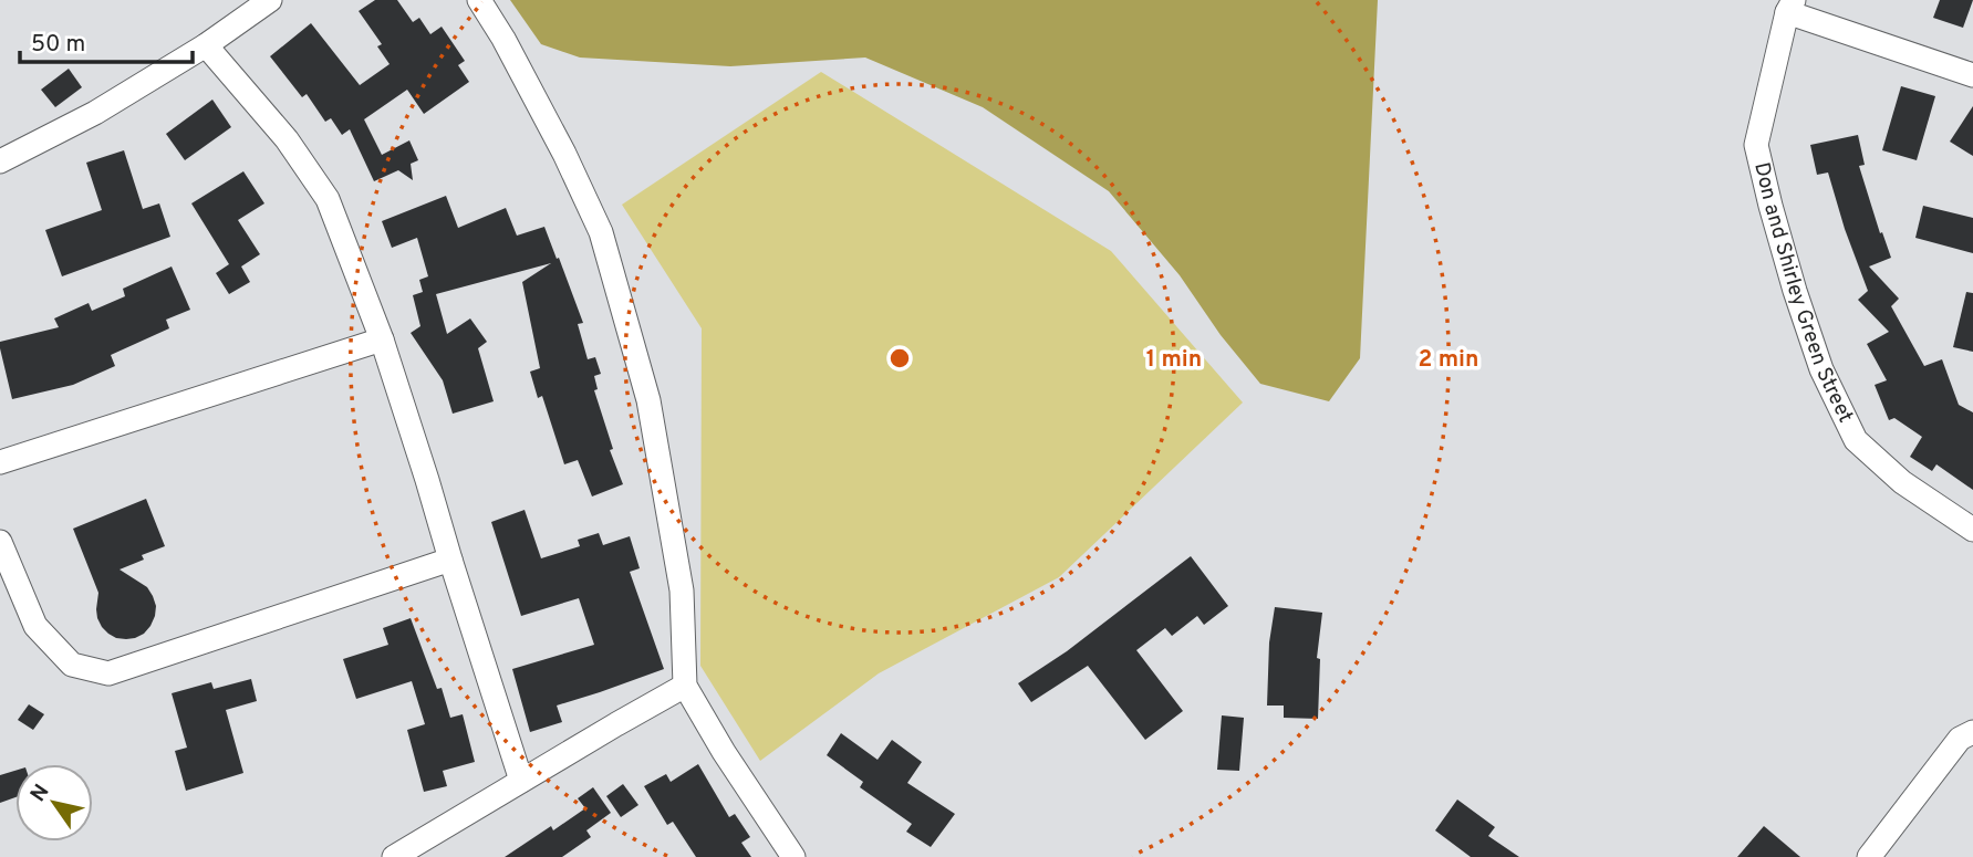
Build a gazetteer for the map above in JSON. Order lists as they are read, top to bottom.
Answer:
{
  "streets": {
    "street": ["Don and Shirley Green Street"]
  },
  "scale_bar": "50 m",
  "north": "top left",
  "rings": ["1 min", "2 min"]
}
